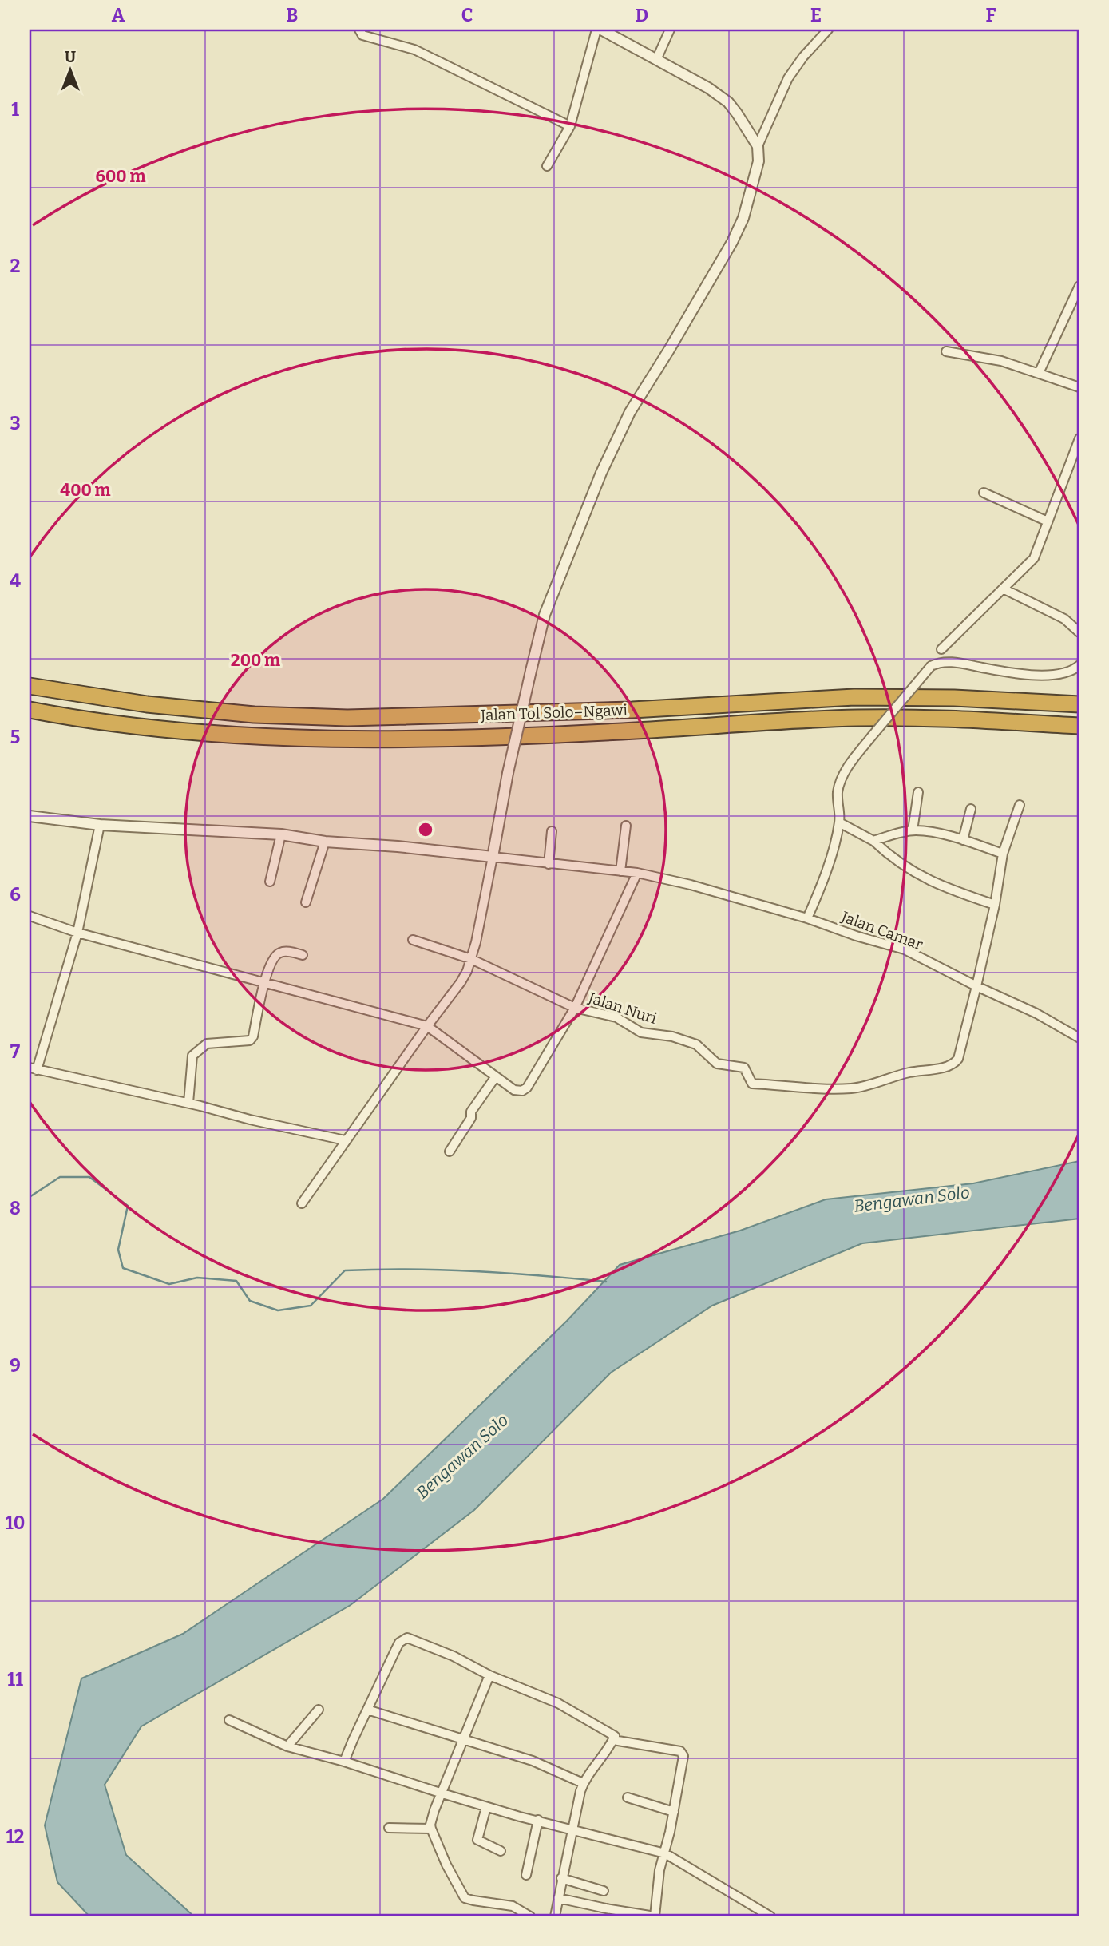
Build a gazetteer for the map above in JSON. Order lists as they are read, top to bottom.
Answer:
{
  "streets": {
    "highway": ["Jalan Tol Solo–Ngawi"],
    "street": ["Jalan Camar", "Jalan Nuri"]
  },
  "crossings": [
    ["Jalan Camar", "Jalan Nuri"]
  ],
  "water": ["Bengawan Solo"],
  "north": "top",
  "grid": {
    "columns": [
      "A",
      "B",
      "C",
      "D",
      "E",
      "F"
    ],
    "rows": [
      "1",
      "2",
      "3",
      "4",
      "5",
      "6",
      "7",
      "8",
      "9",
      "10",
      "11",
      "12"
    ]
  },
  "rings": ["600 m", "400 m", "200 m"]
}
